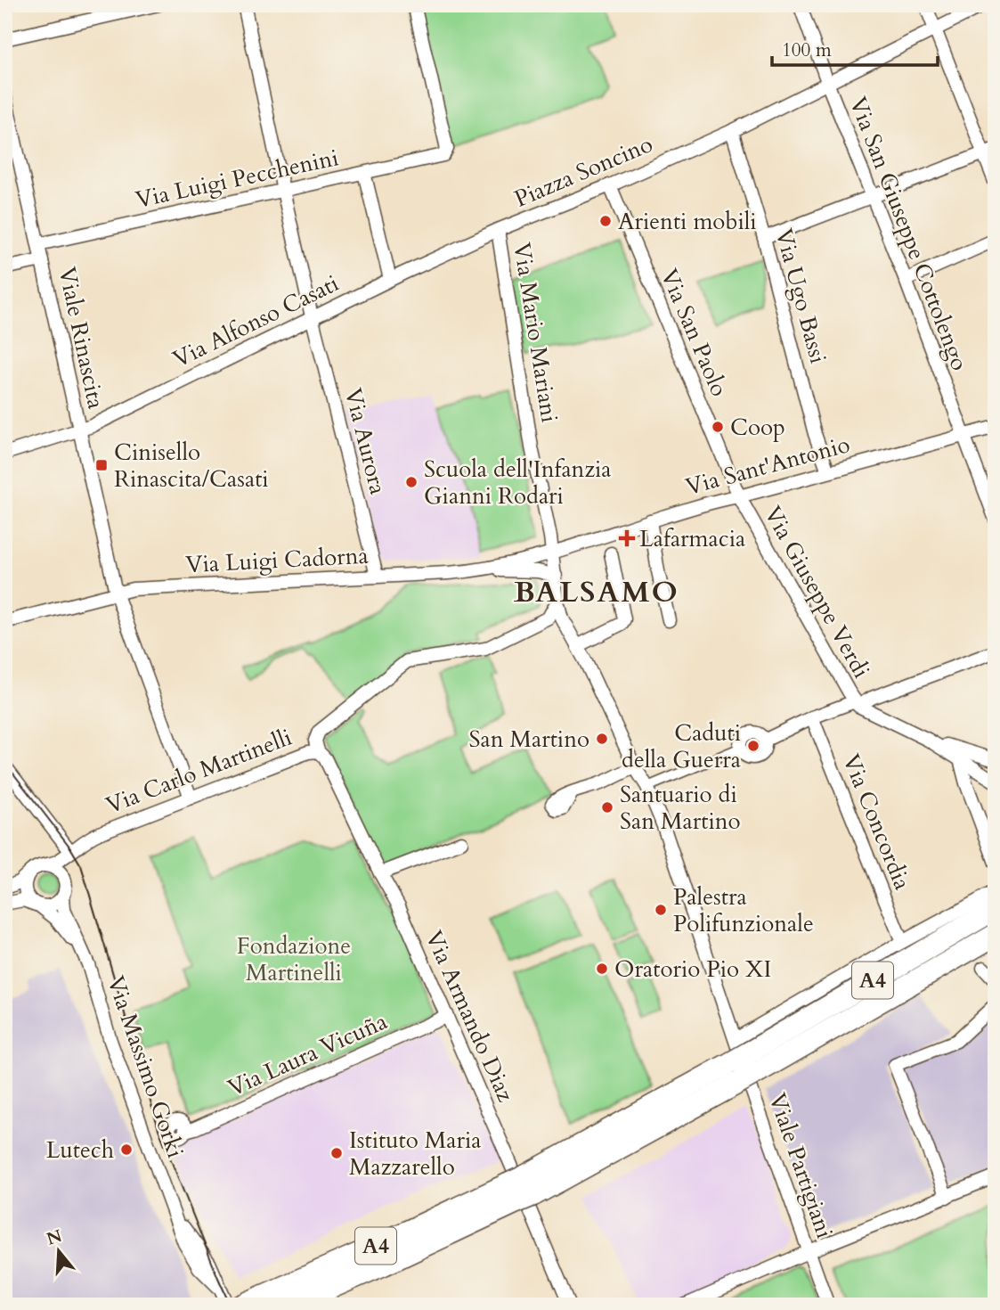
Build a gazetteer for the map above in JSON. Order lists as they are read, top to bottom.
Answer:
{
  "streets": {
    "highway": ["A4"],
    "street": [
      "Piazza Soncino",
      "Via Luigi Pecchenini",
      "Via San Giuseppe Cottolengo",
      "Via Ugo Bassi",
      "Via Alfonso Casati",
      "Via Mario Mariani",
      "Via San Paolo",
      "Viale Rinascita",
      "Via Aurora",
      "Via Sant'Antonio",
      "Via Luigi Cadorna",
      "Via Giuseppe Verdi",
      "Via Carlo Martinelli",
      "Via Concordia",
      "Via Armando Diaz",
      "Via Laura Vicuña",
      "Via Massimo Gorki",
      "Viale Partigiani"
    ]
  },
  "crossings": [
    ["Piazza Soncino", "Via San Giuseppe Cottolengo"],
    ["Piazza Soncino", "Via Ugo Bassi"],
    ["Piazza Soncino", "Via Alfonso Casati"],
    ["Piazza Soncino", "Via Mario Mariani"],
    ["Piazza Soncino", "Via San Paolo"],
    ["Via Luigi Pecchenini", "Viale Rinascita"],
    ["Via Luigi Pecchenini", "Via Aurora"],
    ["Via San Giuseppe Cottolengo", "Via Sant'Antonio"],
    ["Via Ugo Bassi", "Via Sant'Antonio"],
    ["Via Alfonso Casati", "Viale Rinascita"],
    ["Via Alfonso Casati", "Via Aurora"],
    ["Via Mario Mariani", "Via Sant'Antonio"],
    ["Via Mario Mariani", "Via Luigi Cadorna"],
    ["Via Mario Mariani", "Via Carlo Martinelli"],
    ["Via Mario Mariani", "Viale Partigiani"],
    ["Via San Paolo", "Via Sant'Antonio"],
    ["Via San Paolo", "Via Giuseppe Verdi"],
    ["Viale Rinascita", "Via Luigi Cadorna"],
    ["Viale Rinascita", "Via Carlo Martinelli"],
    ["Via Aurora", "Via Luigi Cadorna"],
    ["Via Sant'Antonio", "Via Luigi Cadorna"],
    ["Via Sant'Antonio", "Via Giuseppe Verdi"],
    ["Via Carlo Martinelli", "Via Armando Diaz"],
    ["Via Carlo Martinelli", "Via Massimo Gorki"],
    ["Via Carlo Martinelli", "Viale Partigiani"],
    ["A4", "Viale Partigiani"],
    ["Via Armando Diaz", "Via Laura Vicuña"]
  ],
  "districts": ["BALSAMO"],
  "parks": ["Fondazione Martinelli"],
  "places": {
    "other": [
      "Arienti mobili",
      "Coop",
      "Scuola dell'Infanzia Gianni Rodari",
      "San Martino",
      "Caduti della Guerra",
      "Santuario di San Martino",
      "Palestra Polifunzionale",
      "Oratorio Pio XI",
      "Lutech",
      "Istituto Maria Mazzarello"
    ],
    "transit": ["Cinisello Rinascita/Casati"],
    "health": ["Lafarmacia"]
  },
  "scale_bar": "100 m",
  "north": "top"
}
